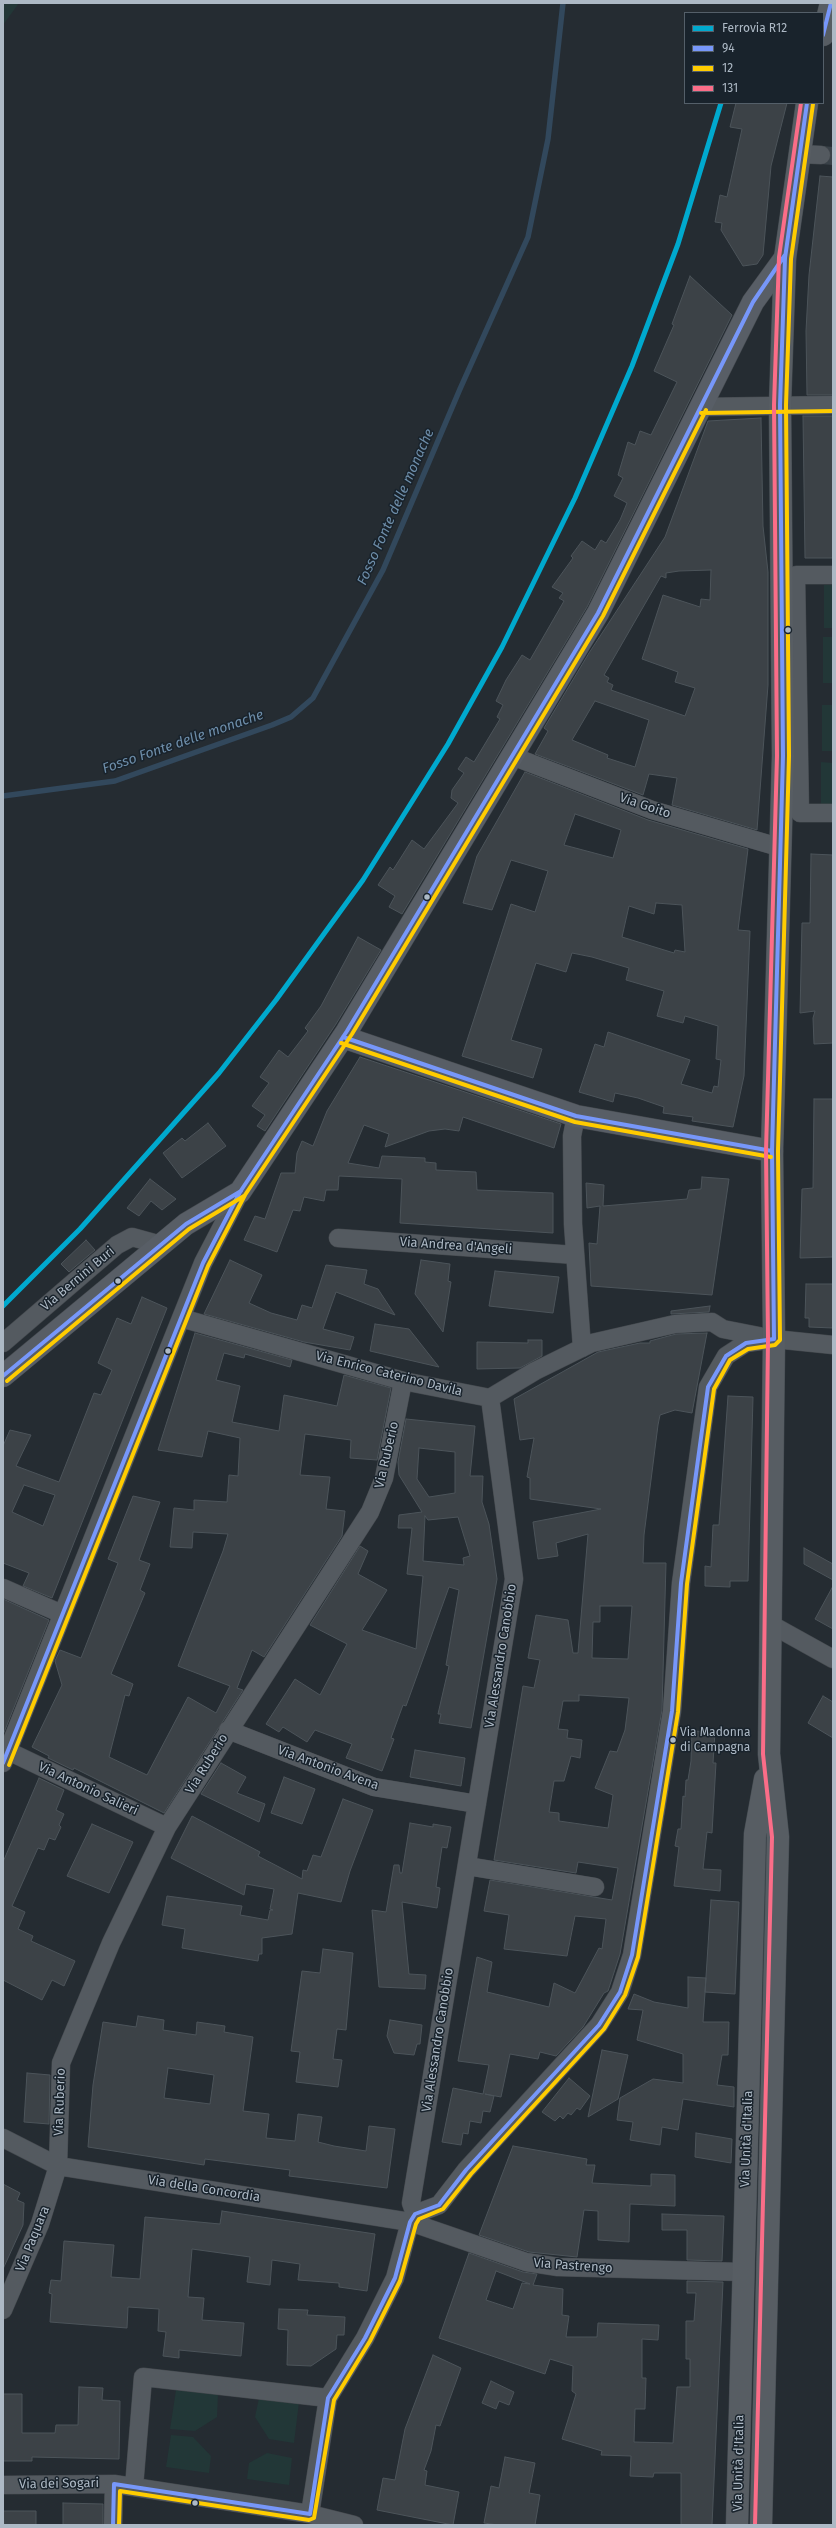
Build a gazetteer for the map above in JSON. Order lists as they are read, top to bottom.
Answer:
{
  "streets": {
    "main road": ["Via Unità d'Italia"],
    "street": [
      "Via Goito",
      "Via Andrea d'Angeli",
      "Via Bernini Buri",
      "Via Enrico Caterino Davila",
      "Via Ruberio",
      "Via Alessandro Canobbio",
      "Via Antonio Avena",
      "Via Antonio Salieri",
      "Via della Concordia",
      "Via Paquara",
      "Via Pastrengo",
      "Via dei Sogari"
    ]
  },
  "crossings": [
    ["Via Goito", "Via Antonio Salieri"],
    ["Via Goito", "Via Unità d'Italia"],
    ["Via Bernini Buri", "Via Antonio Salieri"],
    ["Via Enrico Caterino Davila", "Via Ruberio"],
    ["Via Enrico Caterino Davila", "Via Alessandro Canobbio"],
    ["Via Enrico Caterino Davila", "Via Antonio Salieri"],
    ["Via Ruberio", "Via Antonio Avena"],
    ["Via Ruberio", "Via Antonio Salieri"],
    ["Via Ruberio", "Via della Concordia"],
    ["Via Ruberio", "Via Paquara"],
    ["Via Alessandro Canobbio", "Via Antonio Avena"],
    ["Via Alessandro Canobbio", "Via della Concordia"],
    ["Via Alessandro Canobbio", "Via Pastrengo"],
    ["Via Antonio Salieri", "Via Unità d'Italia"],
    ["Via Unità d'Italia", "Via Pastrengo"],
    ["Via della Concordia", "Via Paquara"],
    ["Via della Concordia", "Via Pastrengo"]
  ],
  "water": ["Fosso Fonte delle monache"],
  "places": ["Via Madonna di Campagna"],
  "lines": [
    "transit line 94",
    "rail line R12",
    "transit line 12",
    "transit line 131"
  ],
  "legend": [
    "Ferrovia R12",
    "94",
    "12",
    "131"
  ]
}
